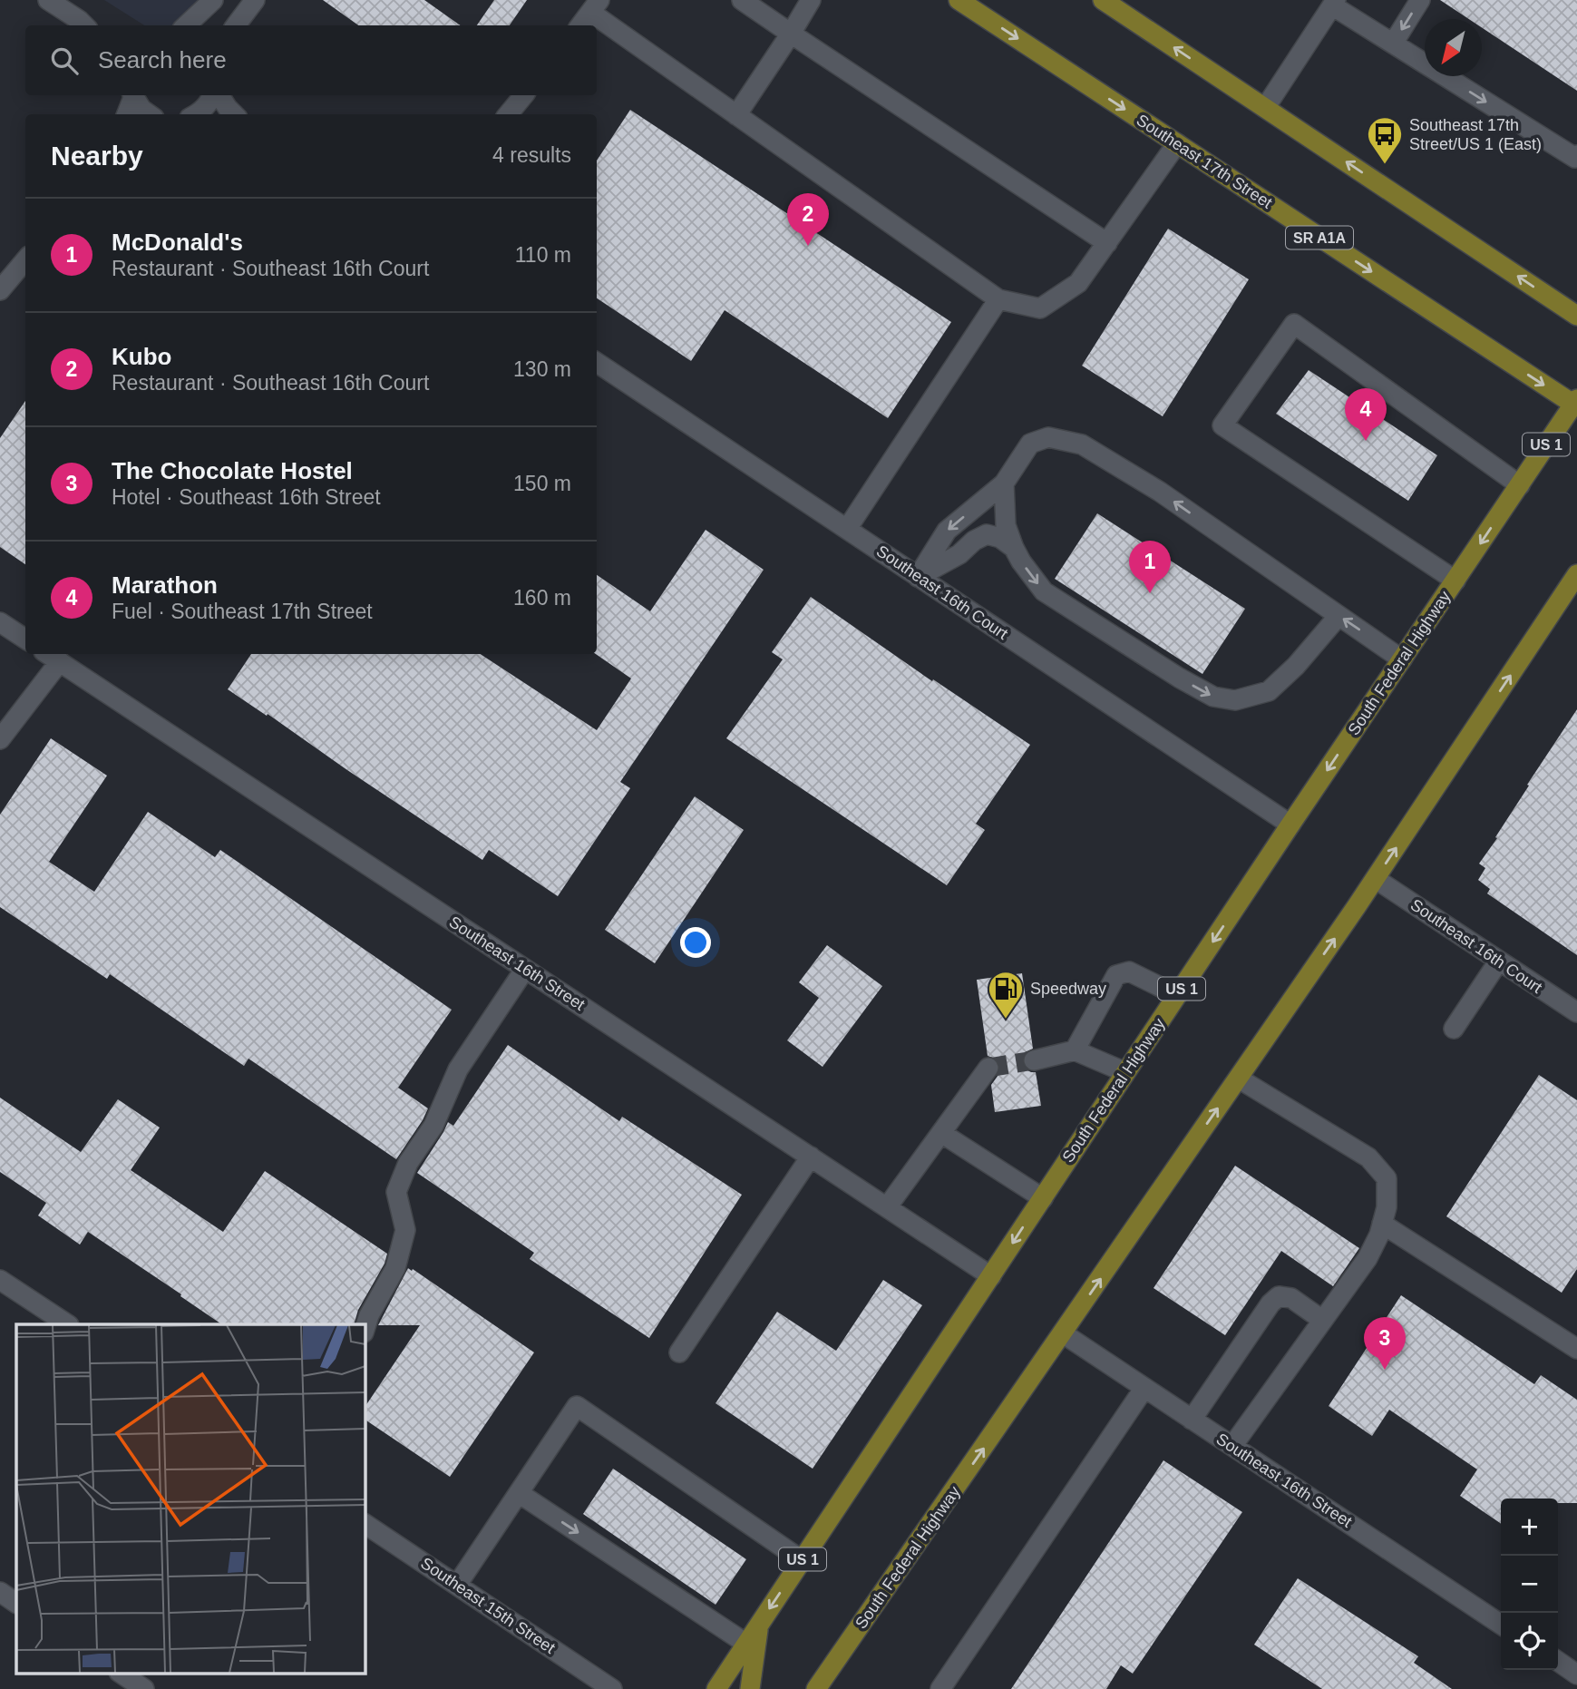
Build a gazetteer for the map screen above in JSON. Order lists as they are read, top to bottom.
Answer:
{
  "streets": {
    "main road": [
      "Southeast 17th Street",
      "SR A1A",
      "US 1",
      "South Federal Highway"
    ],
    "street": ["Southeast 16th Court", "Southeast 16th Street", "Southeast 15th Street"]
  },
  "crossings": [
    ["Southeast 17th Street", "South Federal Highway"],
    ["Southeast 16th Court", "South Federal Highway"],
    ["South Federal Highway", "Southeast 16th Street"]
  ],
  "places": {
    "bus stop": ["Southeast 17th Street/US 1 (East)"],
    "fuel station": ["Speedway"]
  },
  "north": "bottom left",
  "page": {
    "search": "Search here",
    "heading": ["Nearby", "4 results"],
    "pins": [
      "2",
      "4",
      "1",
      "3"
    ],
    "list": [
      {
        "mark": "1",
        "name": "McDonald's",
        "note": "Restaurant · Southeast 16th Court",
        "value": "110 m"
      },
      {
        "mark": "2",
        "name": "Kubo",
        "note": "Restaurant · Southeast 16th Court",
        "value": "130 m"
      },
      {
        "mark": "3",
        "name": "The Chocolate Hostel",
        "note": "Hotel · Southeast 16th Street",
        "value": "150 m"
      },
      {
        "mark": "4",
        "name": "Marathon",
        "note": "Fuel · Southeast 17th Street",
        "value": "160 m"
      }
    ],
    "map_buttons": ["+", "−"]
  }
}
